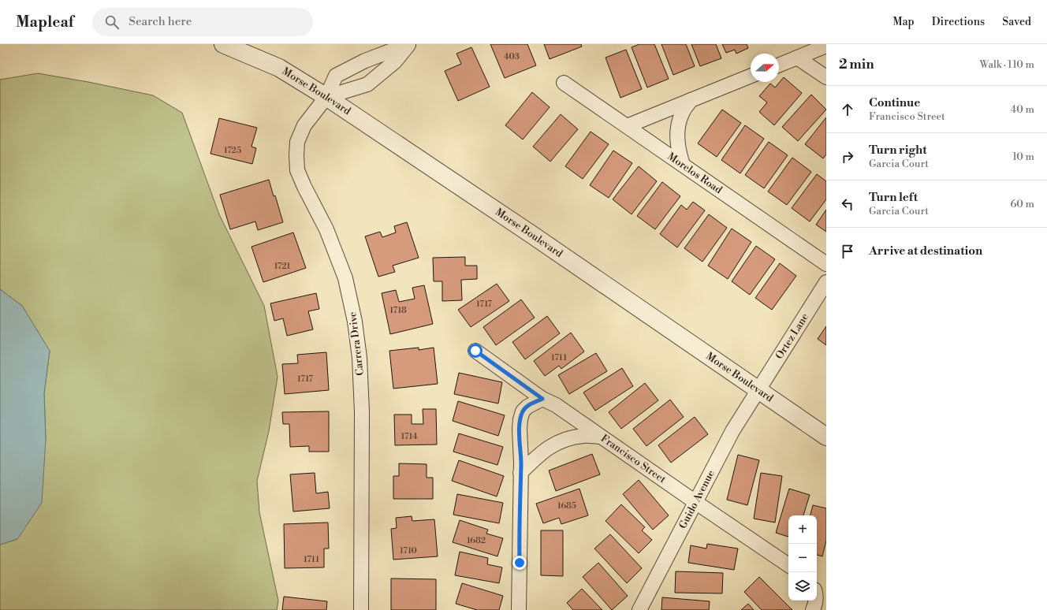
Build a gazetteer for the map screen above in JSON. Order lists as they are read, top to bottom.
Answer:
{
  "streets": {
    "street": [
      "Morse Boulevard",
      "Morelos Road",
      "Ortez Lane",
      "Carrera Drive",
      "Francisco Street",
      "Guido Avenue"
    ]
  },
  "crossings": [
    ["Morse Boulevard", "Ortez Lane"],
    ["Morse Boulevard", "Carrera Drive"],
    ["Morse Boulevard", "Guido Avenue"],
    ["Ortez Lane", "Guido Avenue"],
    ["Francisco Street", "Guido Avenue"]
  ],
  "house_numbers": [
    "403",
    "1725",
    "1721",
    "1717",
    "1718",
    "1711",
    "1717",
    "1714",
    "1685",
    "1682",
    "1710",
    "1711"
  ],
  "north": "right",
  "page": {
    "header": "Mapleaf",
    "search": "Search here",
    "nav": ["Map", "Directions", "Saved"],
    "heading": ["2 min", "Walk · 110 m"],
    "list": [
      ["Continue", "Francisco Street", "40 m"],
      ["Turn right", "Garcia Court", "10 m"],
      ["Turn left", "Garcia Court", "60 m"],
      "Arrive at destination"
    ],
    "map_buttons": ["+", "−"]
  }
}
